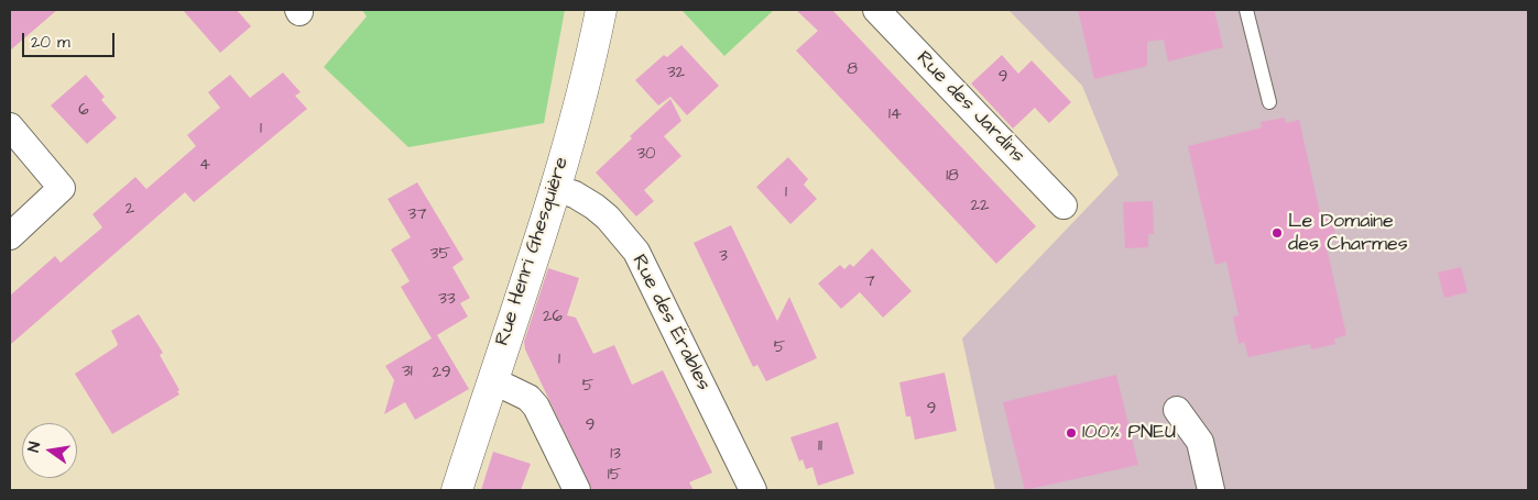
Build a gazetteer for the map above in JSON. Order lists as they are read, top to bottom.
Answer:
{
  "streets": {
    "street": ["Rue des Jardins", "Rue Henri Ghesquière", "Rue des Érables"]
  },
  "crossings": [
    ["Rue Henri Ghesquière", "Rue des Érables"]
  ],
  "places": ["Le Domaine des Charmes", "100% PNEU"],
  "house_numbers": [
    "8",
    "32",
    "9",
    "6",
    "14",
    "1",
    "30",
    "4",
    "18",
    "1",
    "22",
    "2",
    "37",
    "35",
    "3",
    "7",
    "33",
    "26",
    "5",
    "1",
    "31",
    "29",
    "5",
    "9",
    "9",
    "11",
    "13",
    "15"
  ],
  "scale_bar": "20 m",
  "north": "left"
}
